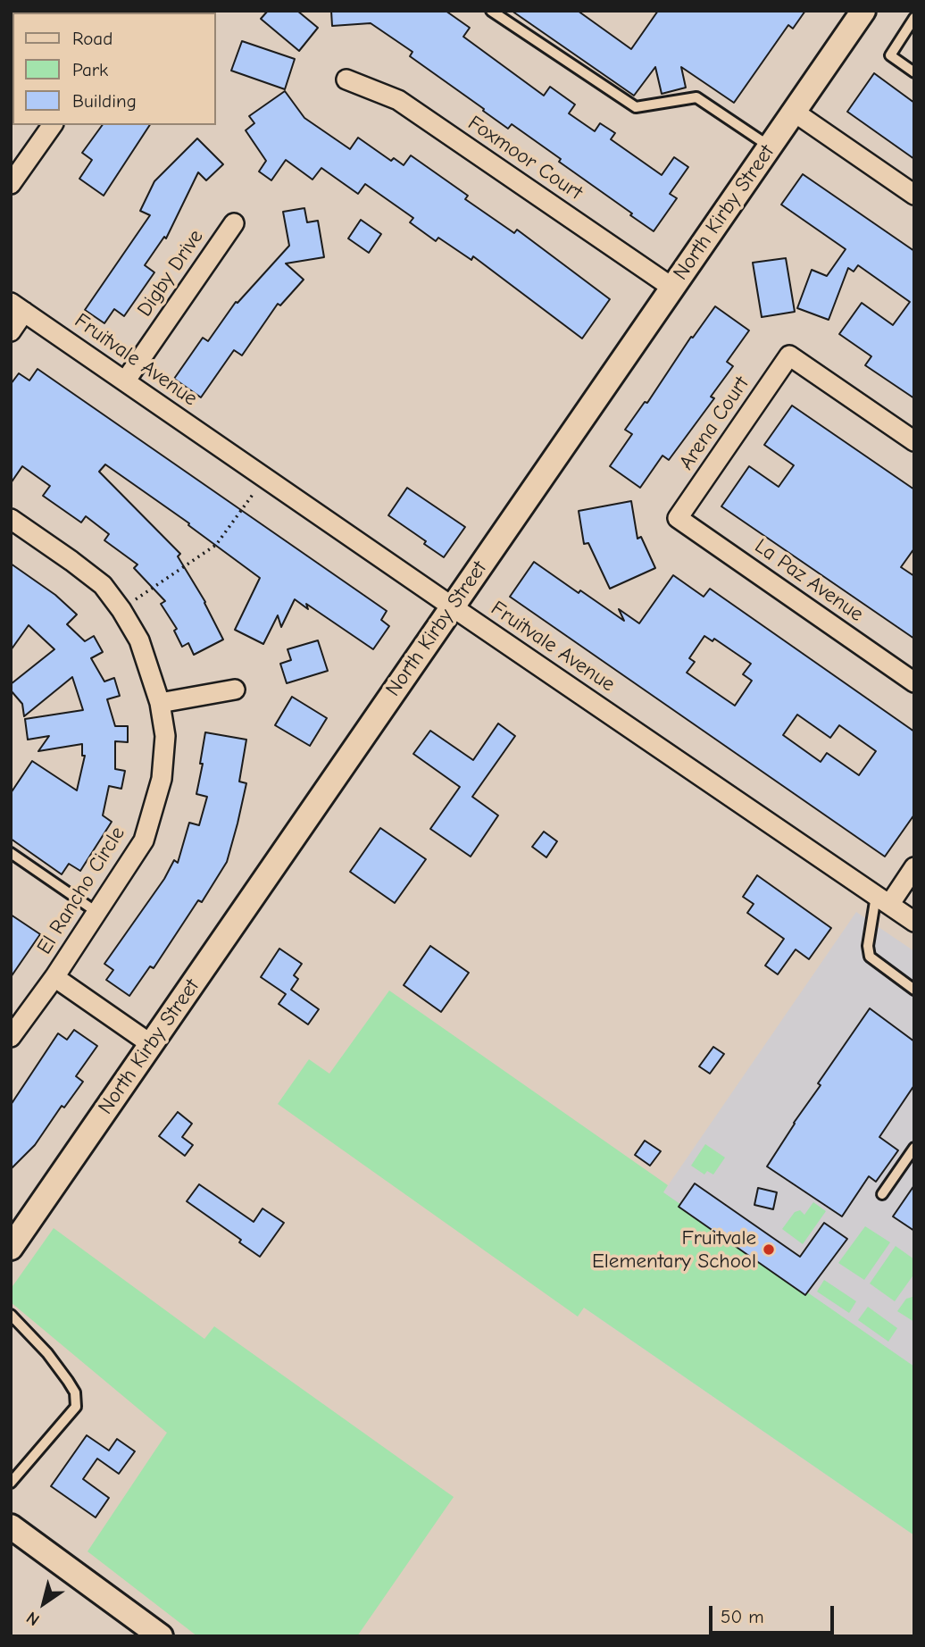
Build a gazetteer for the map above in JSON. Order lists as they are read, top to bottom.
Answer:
{
  "streets": {
    "street": [
      "Foxmoor Court",
      "North Kirby Street",
      "Digby Drive",
      "Fruitvale Avenue",
      "Arena Court",
      "La Paz Avenue",
      "El Rancho Circle"
    ]
  },
  "crossings": [
    ["Foxmoor Court", "North Kirby Street"],
    ["North Kirby Street", "Fruitvale Avenue"],
    ["Digby Drive", "Fruitvale Avenue"],
    ["Arena Court", "La Paz Avenue"]
  ],
  "places": ["Fruitvale Elementary School"],
  "legend": ["Road", "Park", "Building"],
  "scale_bar": "50 m",
  "north": "bottom left"
}
